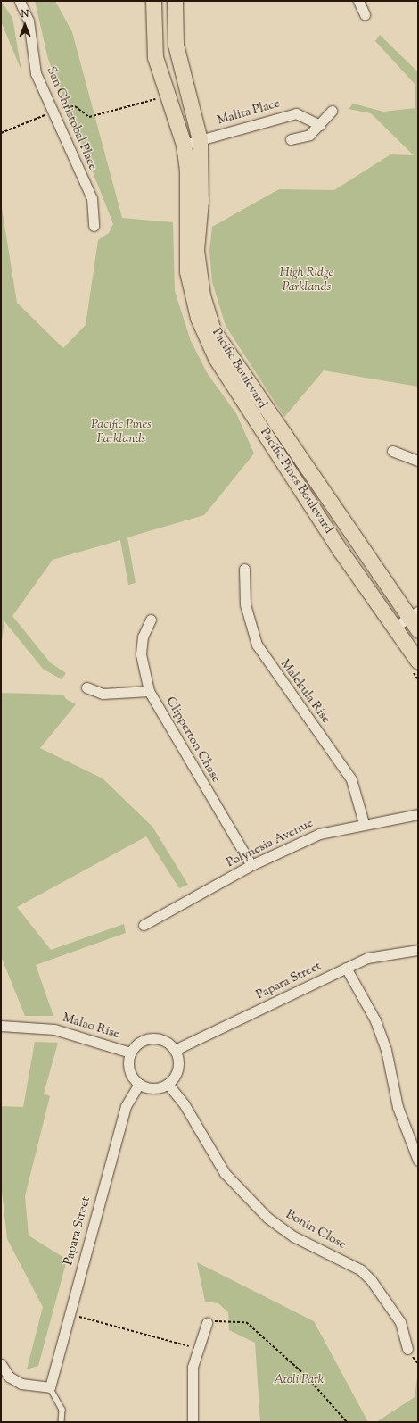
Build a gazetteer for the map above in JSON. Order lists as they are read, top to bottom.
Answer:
{
  "streets": {
    "main road": ["Pacific Boulevard", "Pacific Pines Boulevard"],
    "street": [
      "Malita Place",
      "San Christobal Place",
      "Malekula Rise",
      "Clipperton Chase",
      "Polynesia Avenue",
      "Papara Street",
      "Malao Rise",
      "Bonin Close"
    ]
  },
  "crossings": [
    ["Malita Place", "Pacific Boulevard"],
    ["Malita Place", "Pacific Pines Boulevard"],
    ["Malekula Rise", "Polynesia Avenue"],
    ["Clipperton Chase", "Polynesia Avenue"],
    ["Papara Street", "Malao Rise"],
    ["Papara Street", "Bonin Close"],
    ["Malao Rise", "Bonin Close"]
  ],
  "parks": ["High Ridge Parklands", "Pacific Pines Parklands", "Atoli Park"],
  "north": "top"
}
